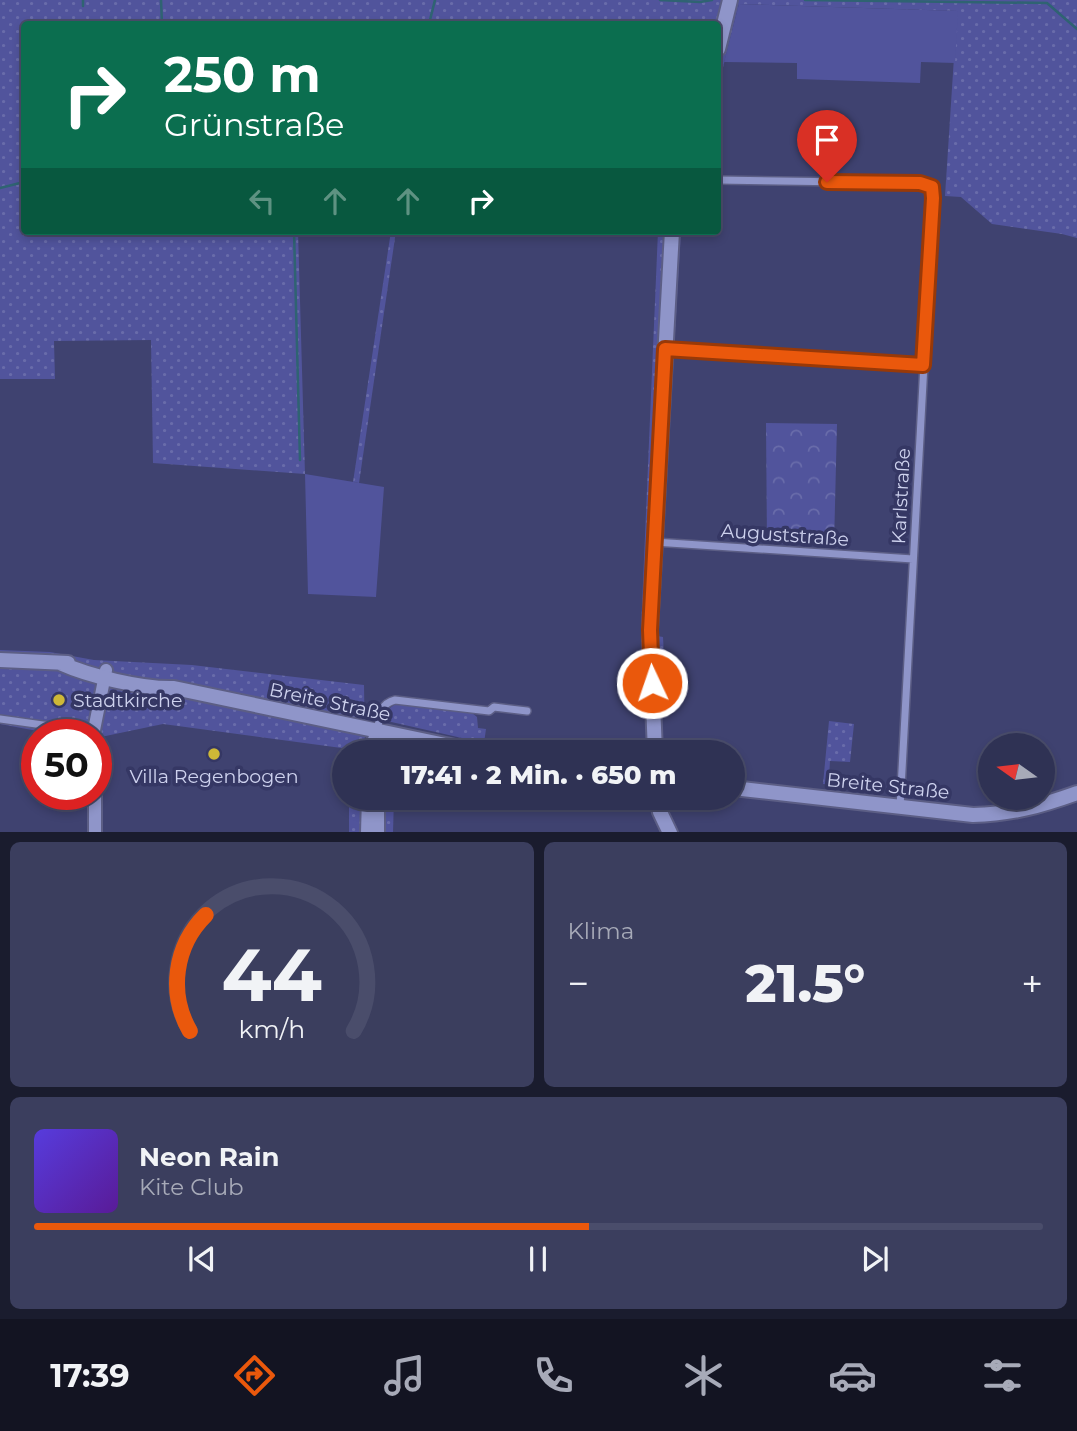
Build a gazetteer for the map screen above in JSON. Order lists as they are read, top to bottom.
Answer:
{
  "streets": {
    "main road": ["Breite Straße"],
    "street": ["Karlstraße", "Auguststraße"]
  },
  "crossings": [
    ["Karlstraße", "Auguststraße"],
    ["Karlstraße", "Breite Straße"]
  ],
  "places": ["Stadtkirche", "Villa Regenbogen"],
  "north": "left",
  "page": {
    "turn": ["250 m", "Grünstraße"],
    "limit": "50",
    "trip": "17:41 · 2 Min. · 650 m",
    "tile": "Klima",
    "heat": ["−", "21.5°", "+"],
    "song": ["Neon Rain", "Kite Club"],
    "tabs": "17:39",
    "gauge": ["44", "km/h"]
  }
}
